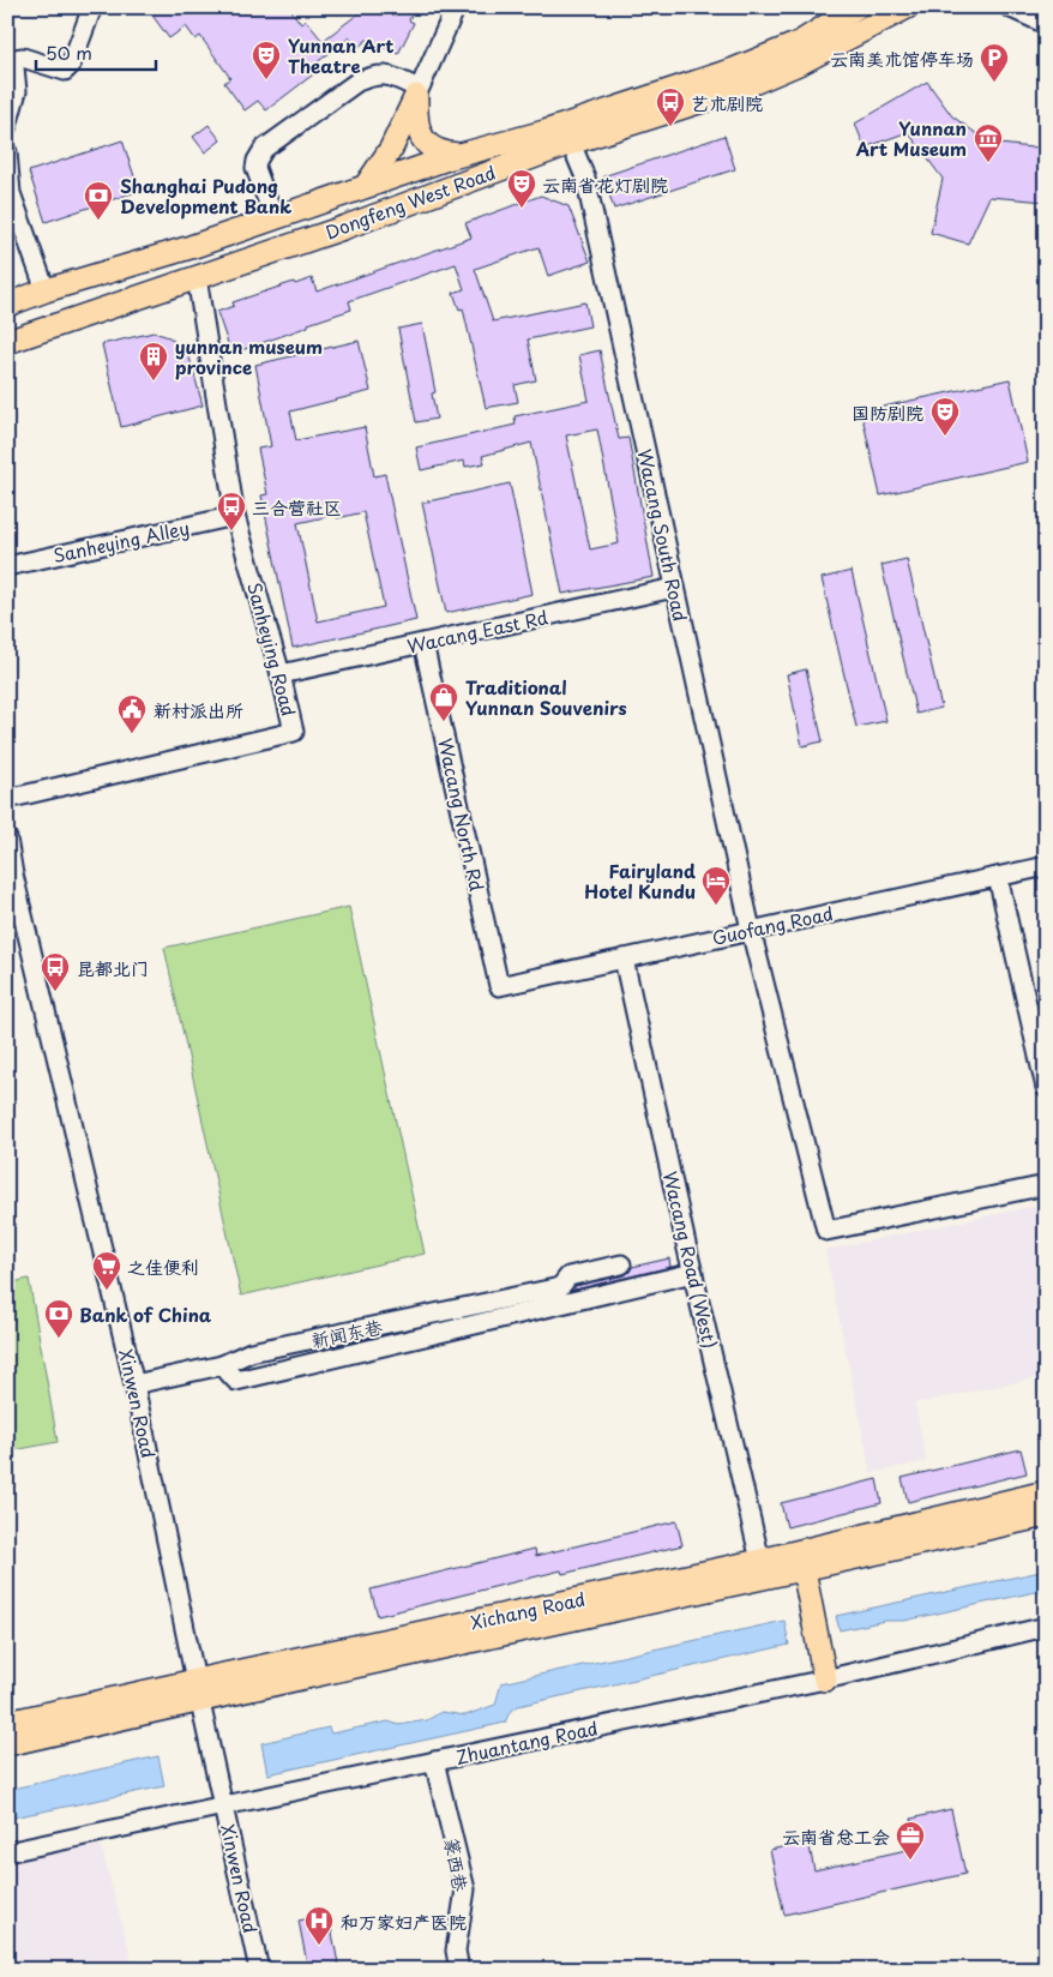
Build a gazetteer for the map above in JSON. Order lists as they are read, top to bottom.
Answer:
{
  "streets": {
    "main road": ["Dongfeng West Road", "Xichang Road"],
    "street": [
      "Wacang South Road",
      "Sanheying Alley",
      "Wacang East Rd",
      "Sanheying Road",
      "Wacang North Rd",
      "Guofang Road",
      "Wacang Road (West)",
      "新闻东巷",
      "Xinwen Road",
      "Zhuantang Road",
      "篆西巷"
    ]
  },
  "crossings": [
    ["Dongfeng West Road", "Wacang South Road"],
    ["Dongfeng West Road", "Sanheying Road"],
    ["Wacang South Road", "Wacang East Rd"],
    ["Wacang South Road", "Guofang Road"],
    ["Sanheying Alley", "Sanheying Road"],
    ["Wacang East Rd", "Sanheying Road"],
    ["Wacang East Rd", "Wacang North Rd"],
    ["Wacang North Rd", "Guofang Road"],
    ["Guofang Road", "Wacang Road (West)"],
    ["Wacang Road (West)", "Xichang Road"],
    ["新闻东巷", "Xinwen Road"],
    ["Xinwen Road", "Xichang Road"],
    ["Xinwen Road", "Zhuantang Road"],
    ["Zhuantang Road", "篆西巷"]
  ],
  "places": {
    "theatre": ["Yunnan Art Theatre", "云南省花灯剧院", "国防剧院"],
    "parking": ["云南美术馆停车场"],
    "bus stop": ["艺术剧院", "三合营社区", "昆都北门"],
    "museum": ["Yunnan Art Museum"],
    "bank": ["Shanghai Pudong Development Bank", "Bank of China"],
    "building": ["yunnan museum province"],
    "shop": ["Traditional Yunnan Souvenirs"],
    "public building": ["新村派出所"],
    "hotel": ["Fairyland Hotel Kundu"],
    "supermarket": ["之佳便利"],
    "office": ["云南省总工会"],
    "hospital": ["和万家妇产医院"]
  },
  "scale_bar": "50 m"
}
